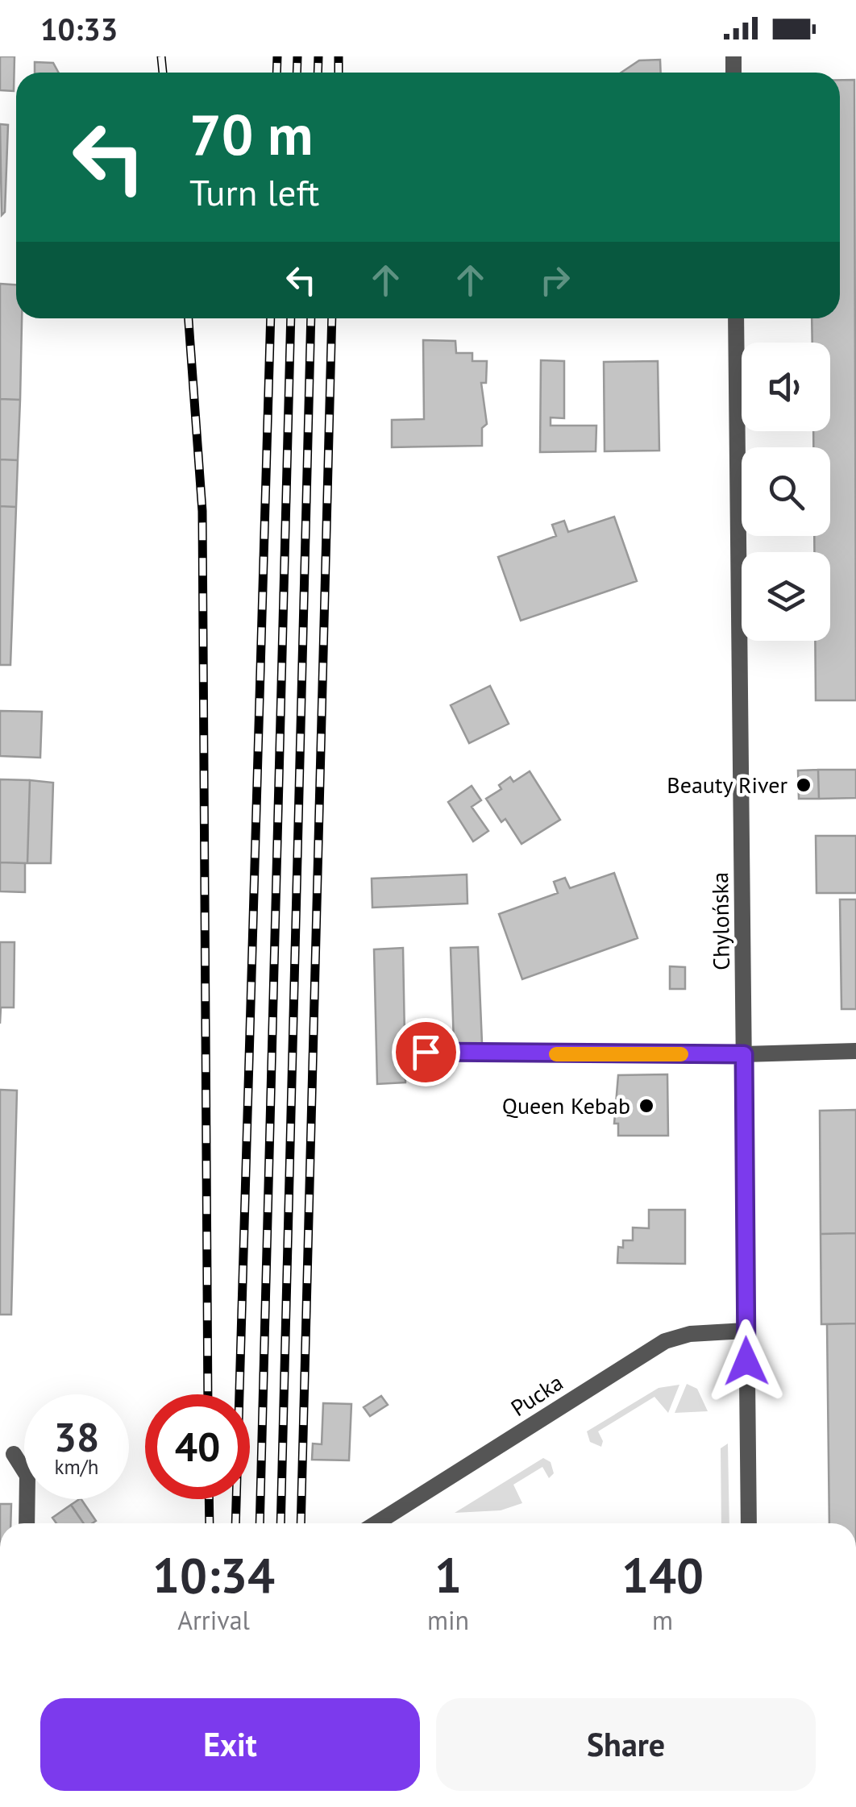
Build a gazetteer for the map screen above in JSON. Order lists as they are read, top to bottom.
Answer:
{
  "streets": {
    "street": ["Chylońska", "Pucka"]
  },
  "crossings": [
    ["Chylońska", "Pucka"]
  ],
  "places": ["Beauty River", "Queen Kebab"],
  "page": {
    "status": "10:33",
    "turn": ["70 m", "Turn left"],
    "speed": "38 km/h",
    "limit": "40",
    "eta": [
      "10:34",
      "Arrival",
      "1",
      "min",
      "140",
      "m"
    ],
    "buttons": ["Exit", "Share"]
  }
}
